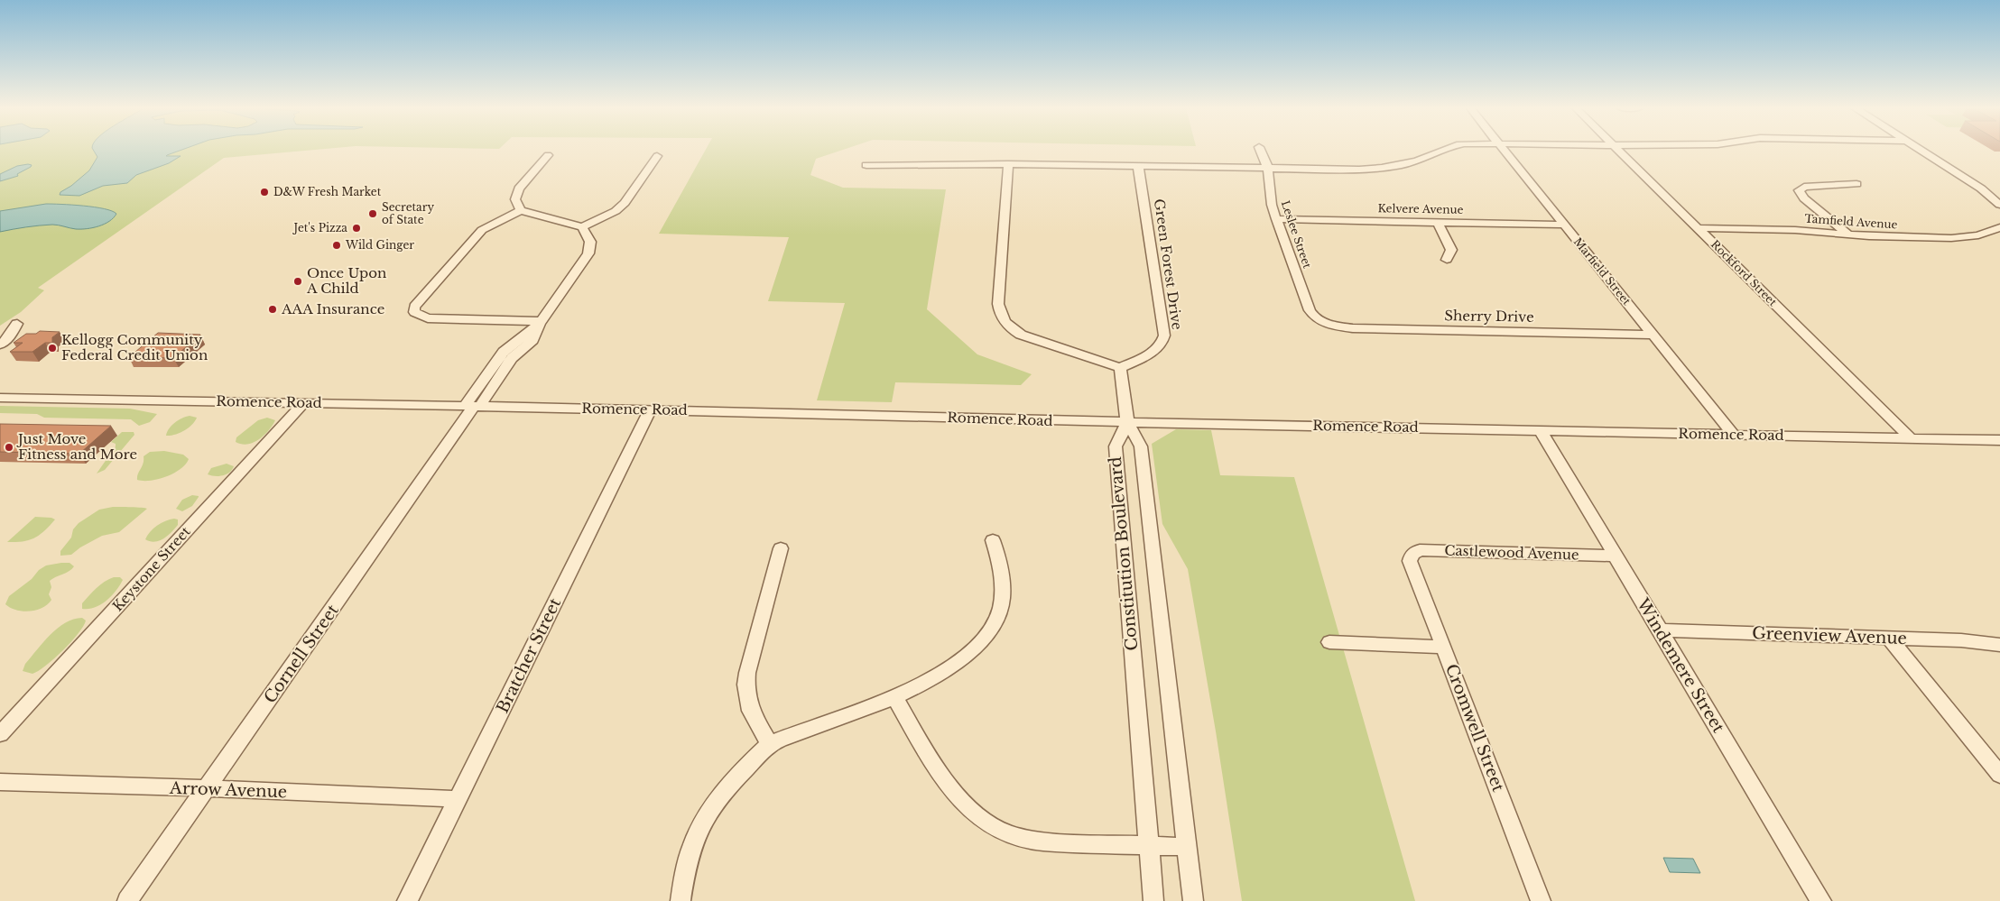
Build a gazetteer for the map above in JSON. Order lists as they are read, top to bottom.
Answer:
{
  "streets": {
    "street": [
      "Kelvere Avenue",
      "Tamfield Avenue",
      "Leslee Street",
      "Green Forest Drive",
      "Marfield Street",
      "Rockford Street",
      "Sherry Drive",
      "Romence Road",
      "Castlewood Avenue",
      "Constitution Boulevard",
      "Keystone Street",
      "Greenview Avenue",
      "Cornell Street",
      "Bratcher Street",
      "Windemere Street",
      "Cromwell Street",
      "Arrow Avenue"
    ]
  },
  "crossings": [
    ["Kelvere Avenue", "Leslee Street"],
    ["Kelvere Avenue", "Marfield Street"],
    ["Tamfield Avenue", "Rockford Street"],
    ["Leslee Street", "Sherry Drive"],
    ["Marfield Street", "Sherry Drive"],
    ["Marfield Street", "Romence Road"],
    ["Rockford Street", "Romence Road"],
    ["Romence Road", "Constitution Boulevard"],
    ["Romence Road", "Keystone Street"],
    ["Romence Road", "Cornell Street"],
    ["Romence Road", "Bratcher Street"],
    ["Romence Road", "Windemere Street"],
    ["Castlewood Avenue", "Windemere Street"],
    ["Castlewood Avenue", "Cromwell Street"],
    ["Greenview Avenue", "Windemere Street"],
    ["Cornell Street", "Arrow Avenue"],
    ["Bratcher Street", "Arrow Avenue"]
  ],
  "places": [
    "D&W Fresh Market",
    "Secretary of State",
    "Jet's Pizza",
    "Wild Ginger",
    "Once Upon A Child",
    "AAA Insurance",
    "Kellogg Community Federal Credit Union",
    "Just Move Fitness and More"
  ]
}
